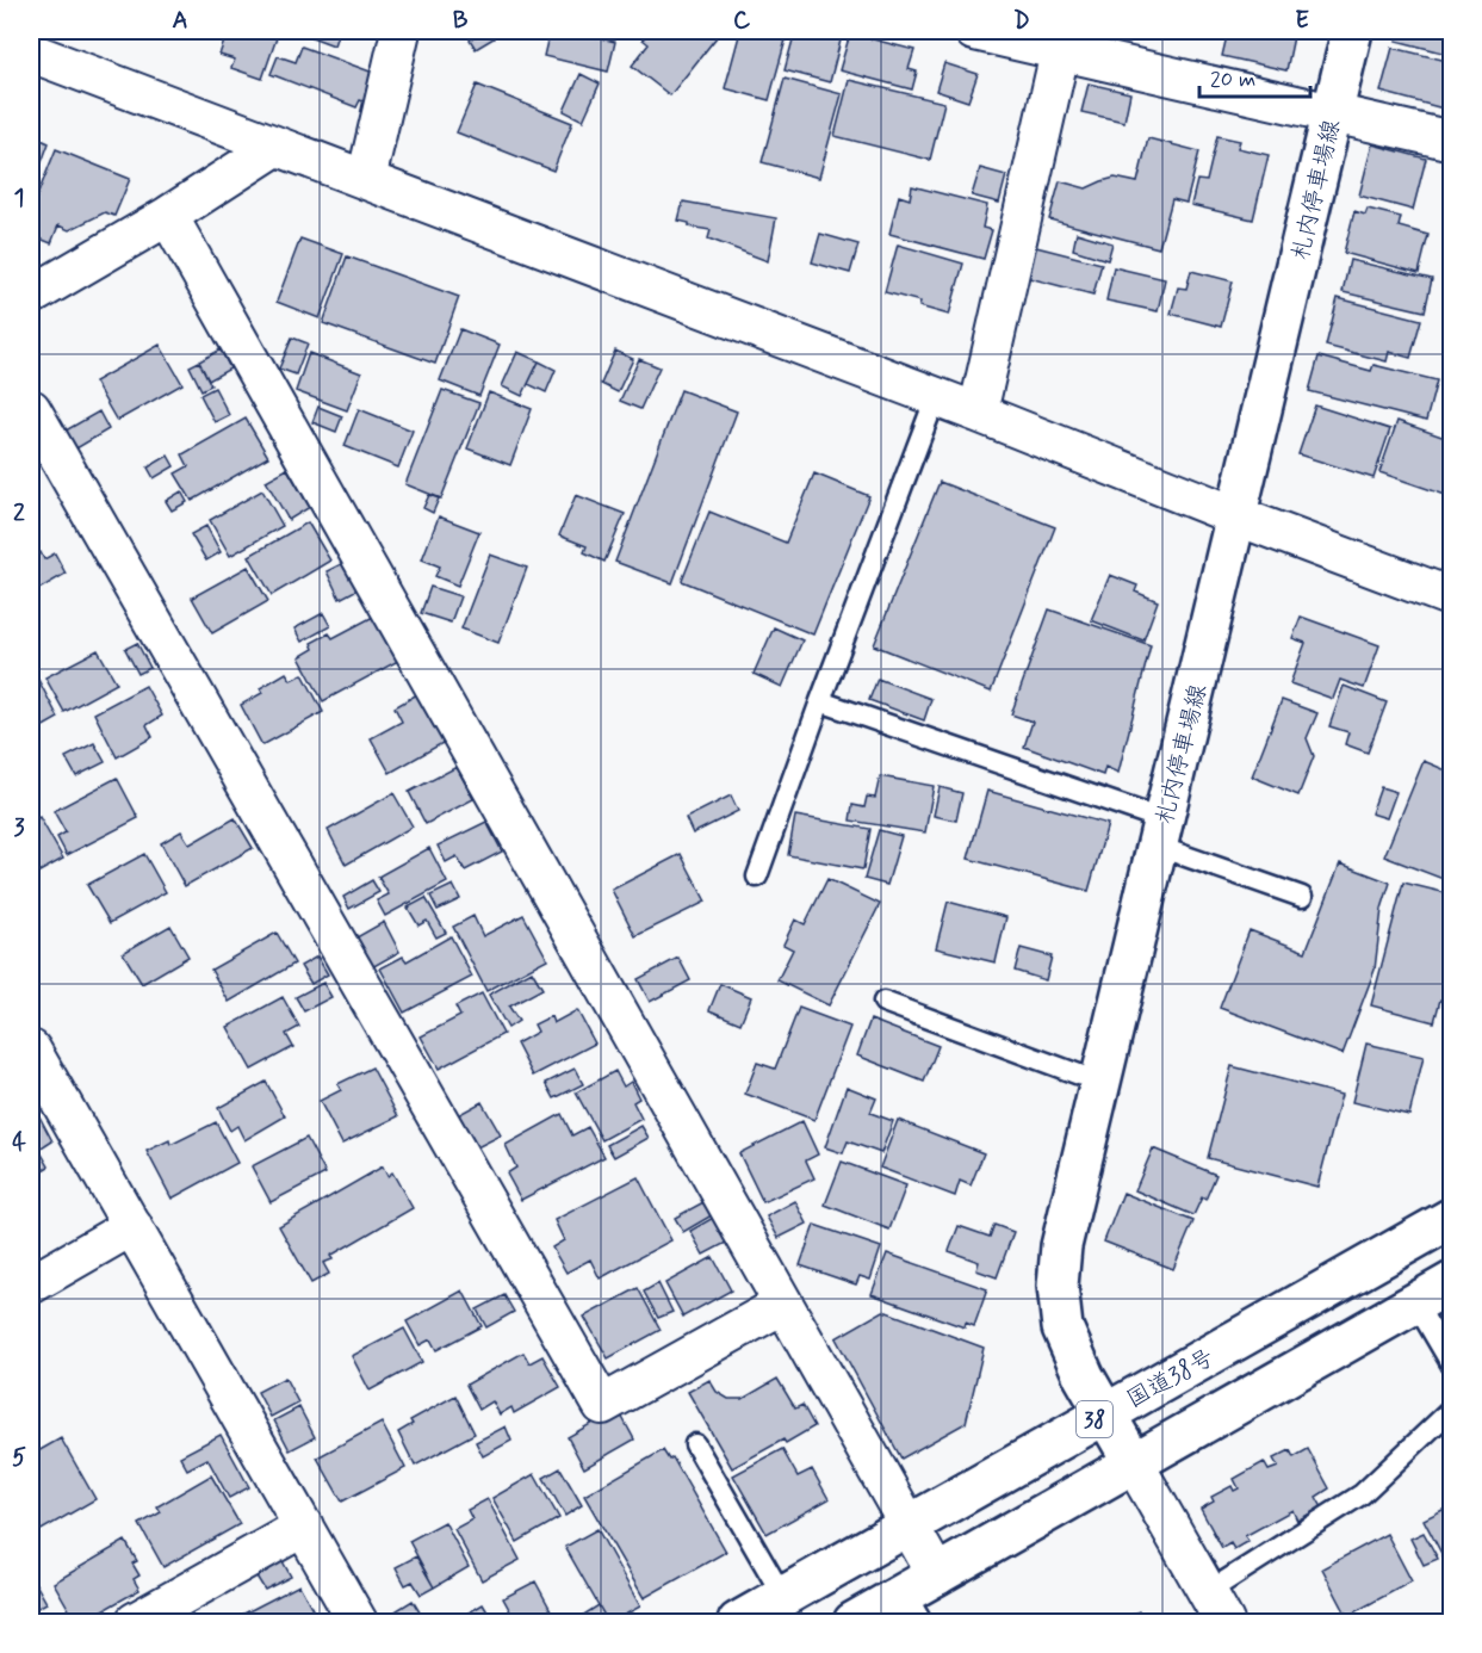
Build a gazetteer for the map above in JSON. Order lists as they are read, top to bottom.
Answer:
{
  "streets": {
    "main road": ["札内停車場線", "国道38号", "38"]
  },
  "crossings": [
    ["札内停車場線", "国道38号"],
    ["札内停車場線", "38"]
  ],
  "scale_bar": "20 m",
  "grid": {
    "columns": [
      "A",
      "B",
      "C",
      "D",
      "E"
    ],
    "rows": [
      "1",
      "2",
      "3",
      "4",
      "5"
    ]
  }
}
